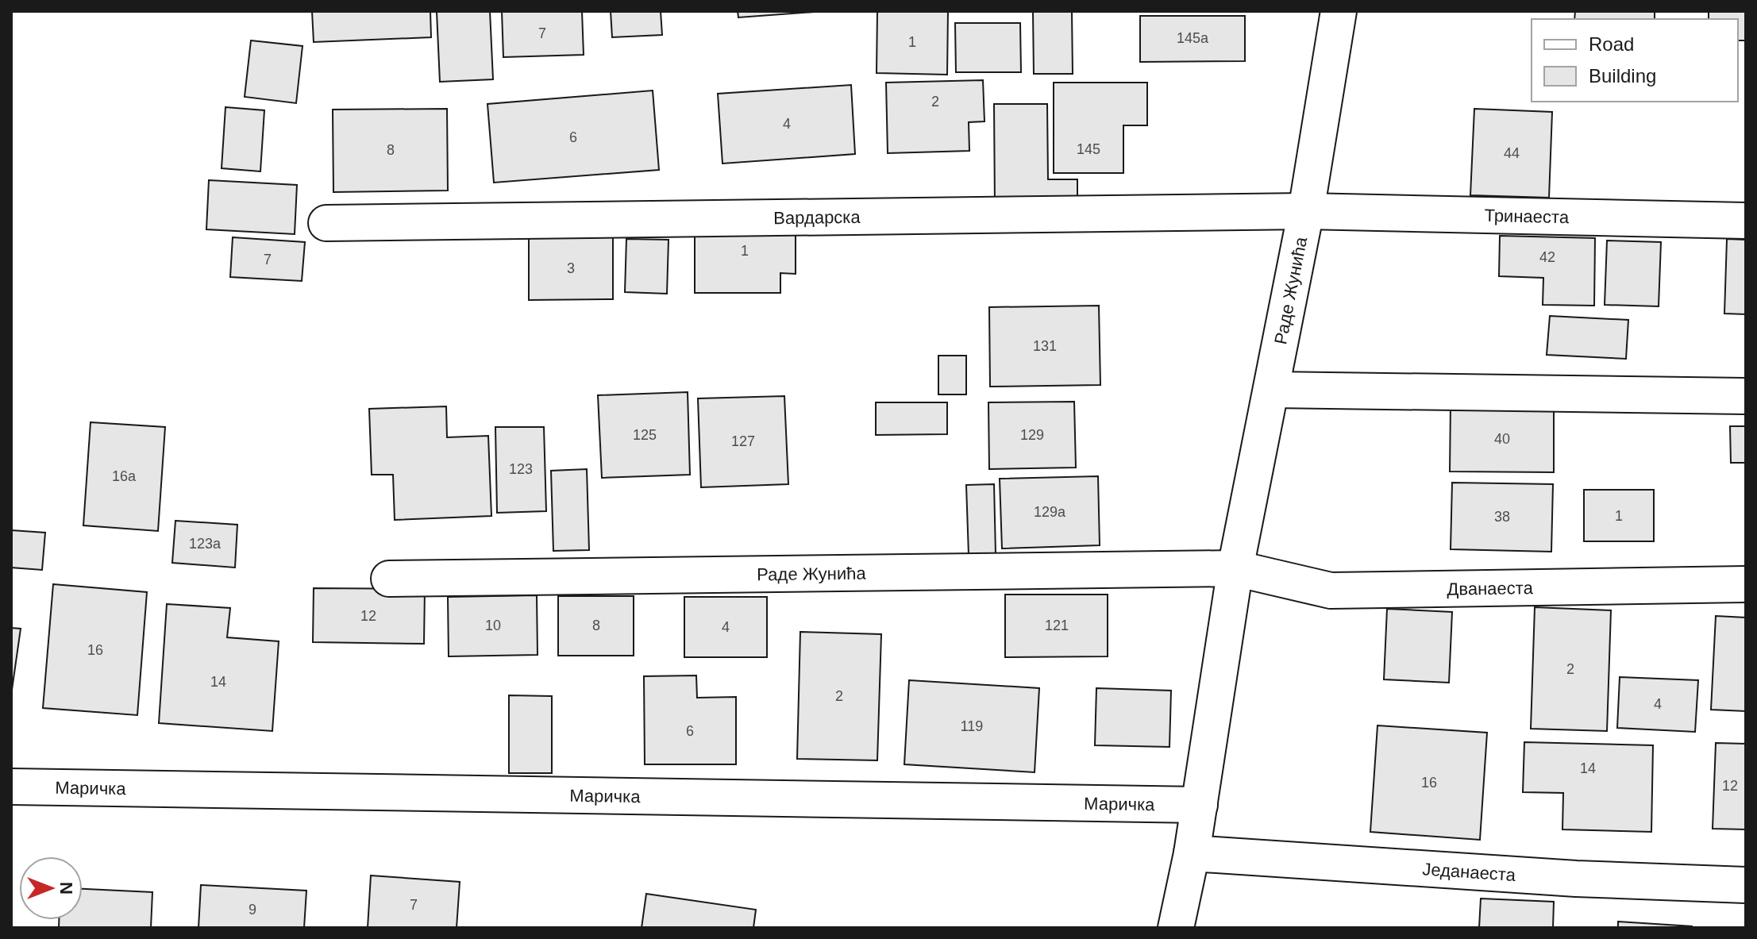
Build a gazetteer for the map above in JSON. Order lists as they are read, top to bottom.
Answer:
{
  "streets": {
    "street": [
      "Тринаеста",
      "Вардарска",
      "Раде Жунића",
      "Дванаеста",
      "Маричка",
      "Једанаеста"
    ]
  },
  "crossings": [
    ["Тринаеста", "Вардарска"],
    ["Тринаеста", "Раде Жунића"],
    ["Вардарска", "Раде Жунића"],
    ["Раде Жунића", "Дванаеста"],
    ["Раде Жунића", "Маричка"],
    ["Раде Жунића", "Једанаеста"]
  ],
  "house_numbers": [
    "7",
    "145a",
    "1",
    "2",
    "4",
    "6",
    "145",
    "8",
    "44",
    "1",
    "42",
    "7",
    "3",
    "131",
    "125",
    "129",
    "40",
    "127",
    "123",
    "16a",
    "129a",
    "1",
    "38",
    "123a",
    "12",
    "10",
    "8",
    "121",
    "4",
    "16",
    "2",
    "14",
    "2",
    "4",
    "119",
    "6",
    "14",
    "16",
    "12",
    "7",
    "9"
  ],
  "legend": ["Road", "Building"],
  "north": "right"
}
